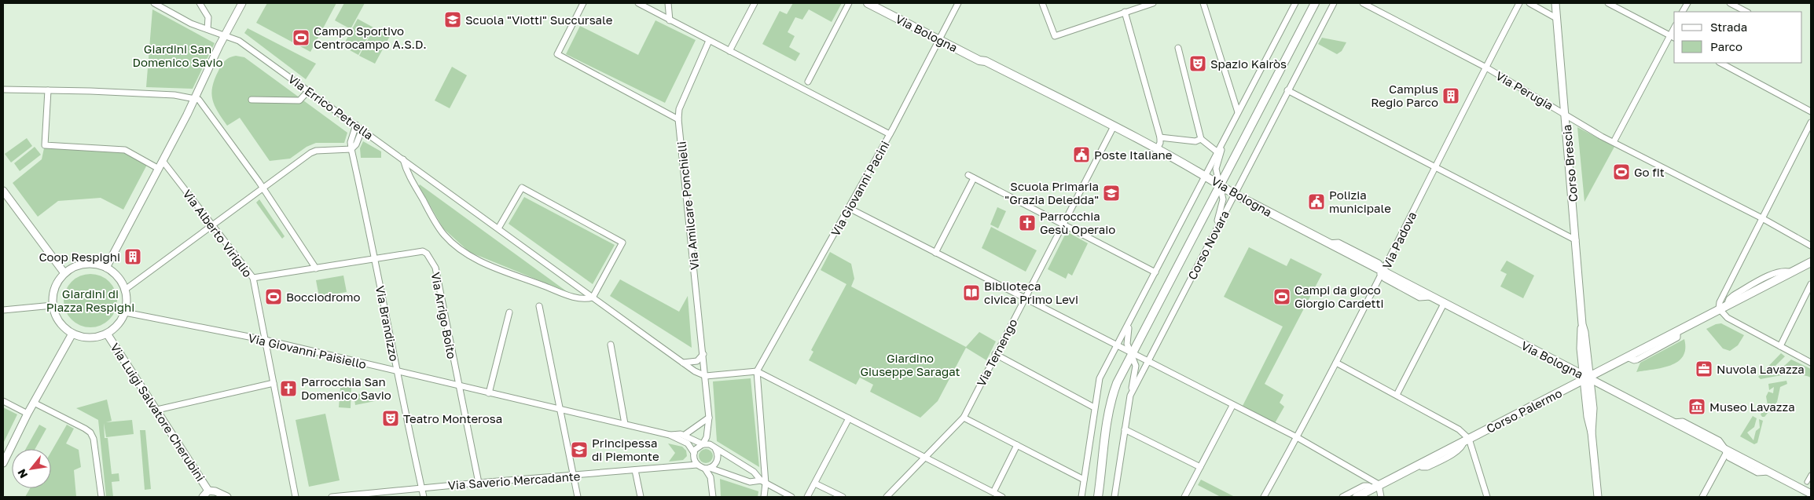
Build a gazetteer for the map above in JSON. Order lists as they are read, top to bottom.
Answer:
{
  "streets": {
    "main road": ["Via Bologna", "Corso Novara", "Corso Palermo"],
    "street": [
      "Via Perugia",
      "Via Errico Petrella",
      "Corso Brescia",
      "Via Giovanni Pacini",
      "Via Amilcare Ponchielli",
      "Via Alberto Viriglio",
      "Via Padova",
      "Via Arrigo Boito",
      "Via Brandizzo",
      "Via Giovanni Paisiello",
      "Via Ternengo",
      "Via Luigi Salvatore Cherubini",
      "Via Saverio Mercadante"
    ]
  },
  "crossings": [
    ["Via Bologna", "Corso Brescia"],
    ["Via Bologna", "Via Giovanni Pacini"],
    ["Via Bologna", "Via Padova"],
    ["Via Bologna", "Corso Novara"],
    ["Via Bologna", "Via Ternengo"],
    ["Via Bologna", "Corso Palermo"],
    ["Via Perugia", "Corso Brescia"],
    ["Via Perugia", "Via Padova"],
    ["Via Errico Petrella", "Via Amilcare Ponchielli"],
    ["Corso Brescia", "Corso Palermo"],
    ["Via Amilcare Ponchielli", "Via Giovanni Paisiello"],
    ["Via Amilcare Ponchielli", "Via Saverio Mercadante"],
    ["Via Alberto Viriglio", "Via Arrigo Boito"],
    ["Via Alberto Viriglio", "Via Giovanni Paisiello"],
    ["Via Arrigo Boito", "Via Brandizzo"],
    ["Via Arrigo Boito", "Via Giovanni Paisiello"],
    ["Via Arrigo Boito", "Via Saverio Mercadante"],
    ["Via Brandizzo", "Via Giovanni Paisiello"],
    ["Via Brandizzo", "Via Saverio Mercadante"],
    ["Via Giovanni Paisiello", "Via Luigi Salvatore Cherubini"],
    ["Via Giovanni Paisiello", "Via Saverio Mercadante"]
  ],
  "parks": ["Giardini San Domenico Savio", "Giardini di Piazza Respighi", "Giardino Giuseppe Saragat"],
  "places": {
    "school or university": ["Scuola \"Viotti\" Succursale", "Scuola Primaria \"Grazia Deledda\"", "Principessa di Piemonte"],
    "sports": [
      "Campo Sportivo Centrocampo A.S.D.",
      "Go fit",
      "Bocciodromo",
      "Campi da gioco Giorgio Cardetti"
    ],
    "theatre": ["Spazio Kairòs", "Teatro Monterosa"],
    "building": ["Camplus Regio Parco", "Coop Respighi"],
    "public building": ["Poste Italiane", "Polizia municipale"],
    "church": ["Parrocchia Gesù Operaio", "Parrocchia San Domenico Savio"],
    "library": ["Biblioteca civica Primo Levi"],
    "office": ["Nuvola Lavazza"],
    "museum": ["Museo Lavazza"]
  },
  "legend": ["Strada", "Parco"],
  "north": "bottom left"
}
